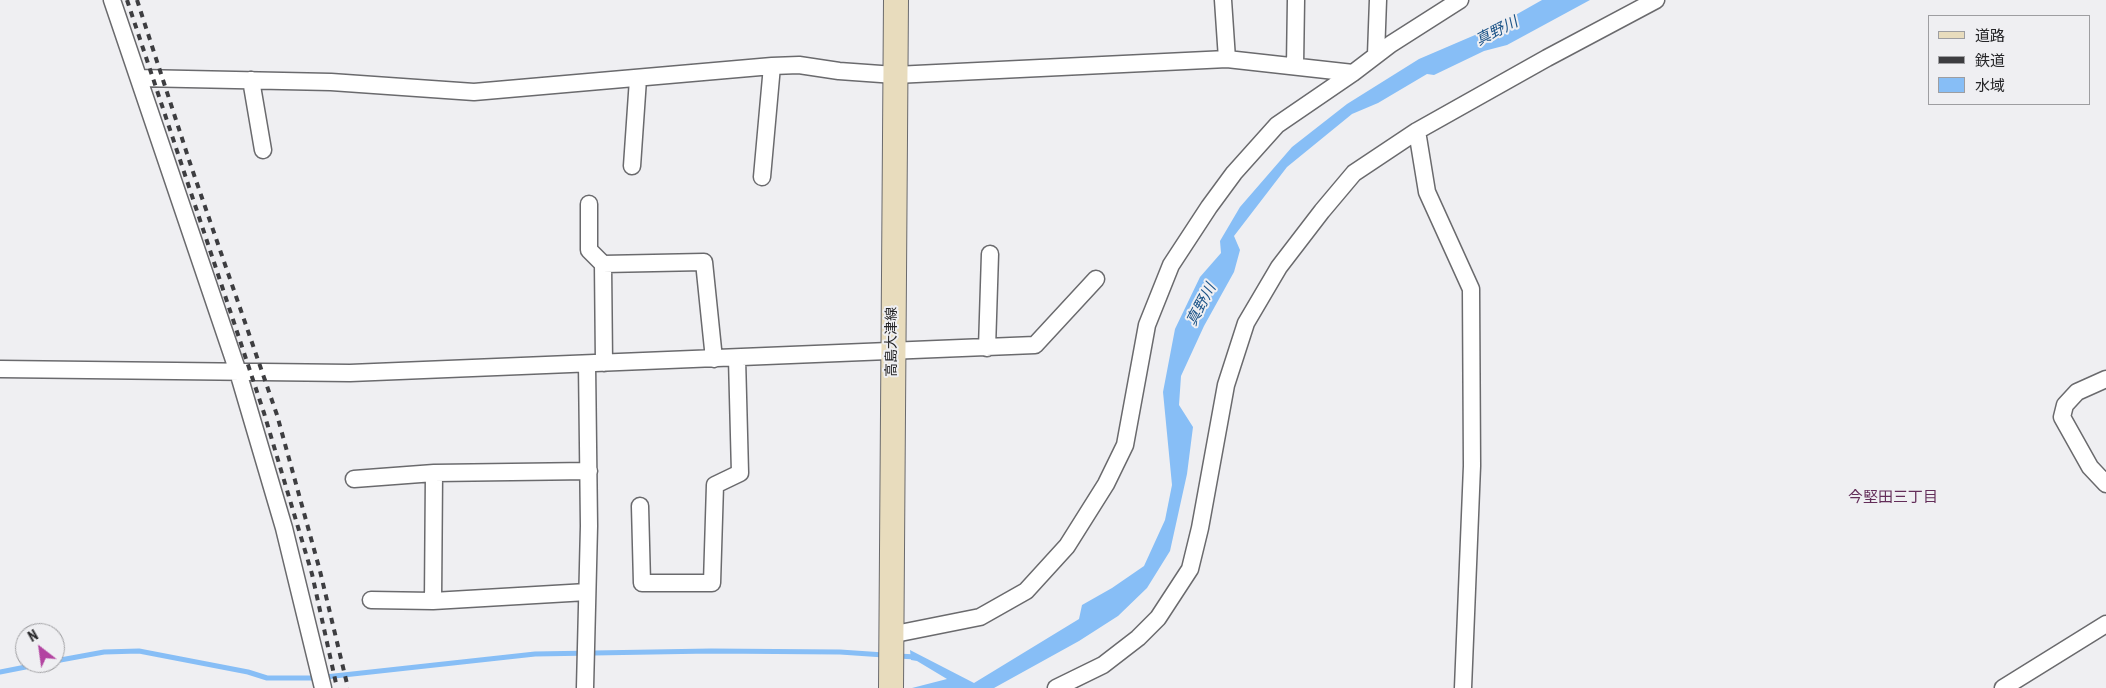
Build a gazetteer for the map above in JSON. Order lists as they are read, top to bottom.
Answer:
{
  "streets": {
    "main road": ["高島大津線"]
  },
  "districts": ["今堅田三丁目"],
  "water": ["真野川"],
  "legend": ["道路", "鉄道", "水域"],
  "north": "top left"
}
